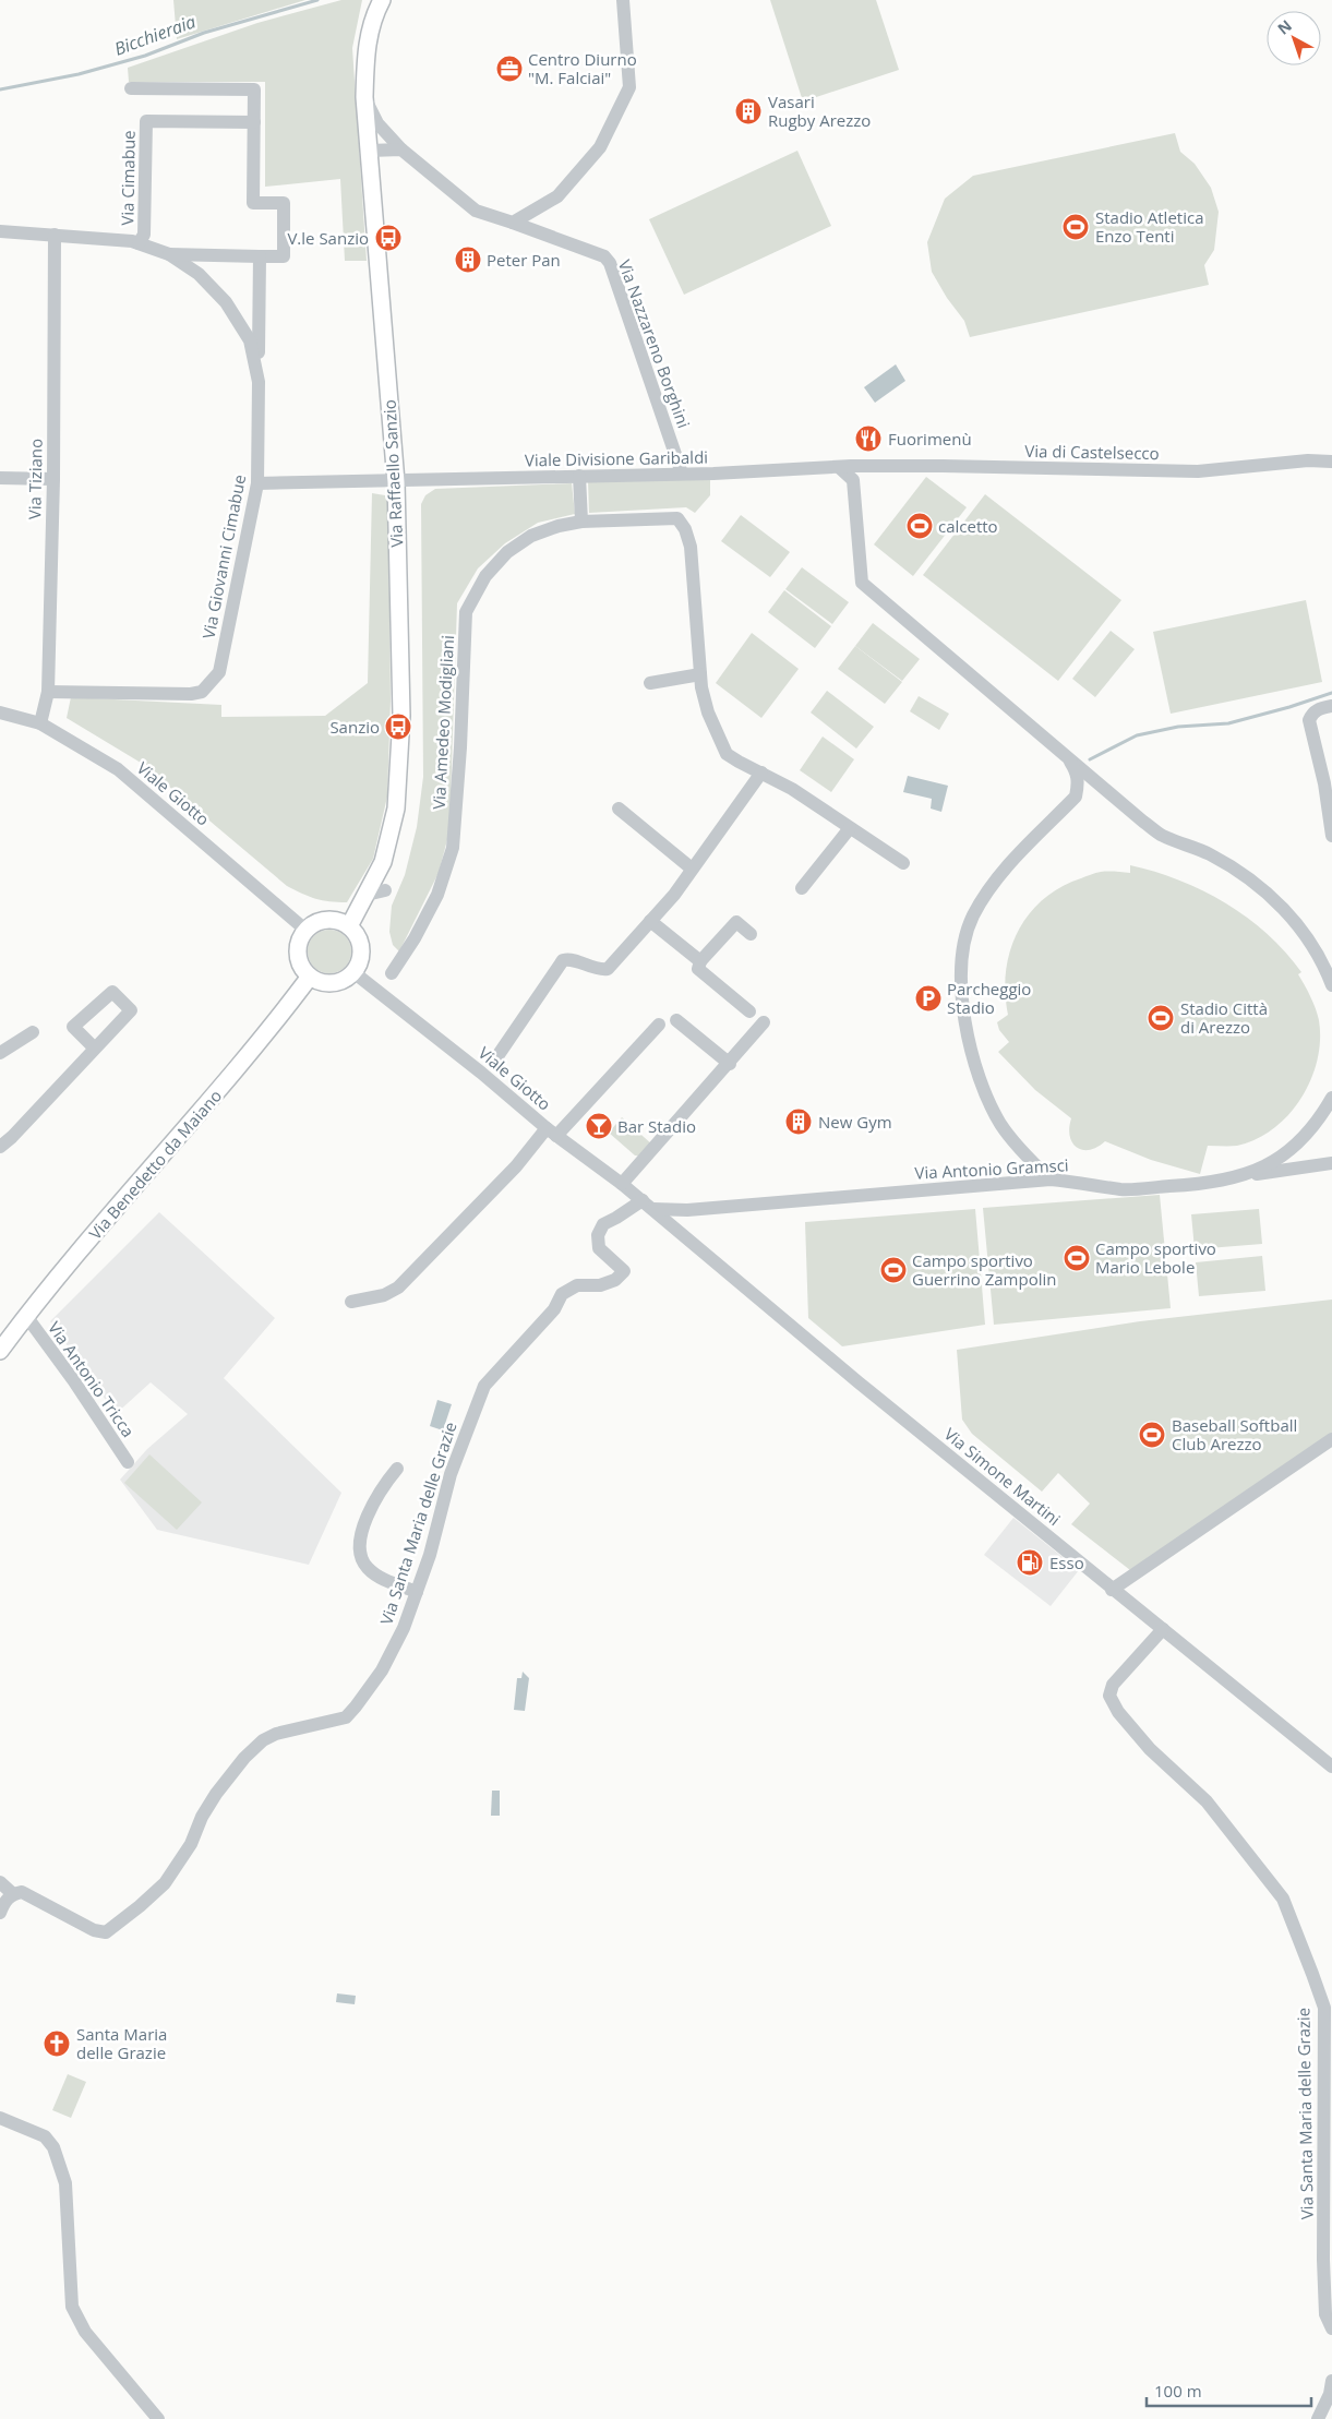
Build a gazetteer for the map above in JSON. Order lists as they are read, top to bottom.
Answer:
{
  "streets": {
    "main road": ["Via Raffaello Sanzio", "Via Benedetto da Maiano"],
    "street": [
      "Via Cimabue",
      "Via Nazzareno Borghini",
      "Via di Castelsecco",
      "Viale Divisione Garibaldi",
      "Via Tiziano",
      "Via Giovanni Cimabue",
      "Via Amedeo Modigliani",
      "Viale Giotto",
      "Via Antonio Gramsci",
      "Via Antonio Tricca",
      "Via Simone Martini",
      "Via Santa Maria delle Grazie"
    ]
  },
  "crossings": [
    ["Via Cimabue", "Via Giovanni Cimabue"],
    ["Via Nazzareno Borghini", "Viale Divisione Garibaldi"],
    ["Via Nazzareno Borghini", "Via Raffaello Sanzio"],
    ["Via di Castelsecco", "Viale Divisione Garibaldi"],
    ["Viale Divisione Garibaldi", "Via Raffaello Sanzio"],
    ["Via Raffaello Sanzio", "Viale Giotto"],
    ["Via Raffaello Sanzio", "Via Benedetto da Maiano"],
    ["Via Tiziano", "Via Giovanni Cimabue"],
    ["Via Tiziano", "Viale Giotto"],
    ["Viale Giotto", "Via Benedetto da Maiano"],
    ["Viale Giotto", "Via Antonio Gramsci"],
    ["Viale Giotto", "Via Simone Martini"],
    ["Viale Giotto", "Via Santa Maria delle Grazie"],
    ["Via Benedetto da Maiano", "Via Antonio Tricca"],
    ["Via Antonio Gramsci", "Via Simone Martini"],
    ["Via Simone Martini", "Via Santa Maria delle Grazie"]
  ],
  "water": ["Bicchieraia"],
  "places": {
    "office": ["Centro Diurno \"M. Falciai\""],
    "building": ["Vasari Rugby Arezzo", "Peter Pan", "New Gym"],
    "sports": [
      "Stadio Atletica Enzo Tenti",
      "calcetto",
      "Stadio Città di Arezzo",
      "Campo sportivo Mario Lebole",
      "Campo sportivo Guerrino Zampolin",
      "Baseball Softball Club Arezzo"
    ],
    "bus stop": ["V.le Sanzio", "Sanzio"],
    "restaurant": ["Fuorimenù"],
    "parking": ["Parcheggio Stadio"],
    "bar": ["Bar Stadio"],
    "fuel station": ["Esso"],
    "church": ["Santa Maria delle Grazie"]
  },
  "scale_bar": "100 m",
  "north": "top left"
}
